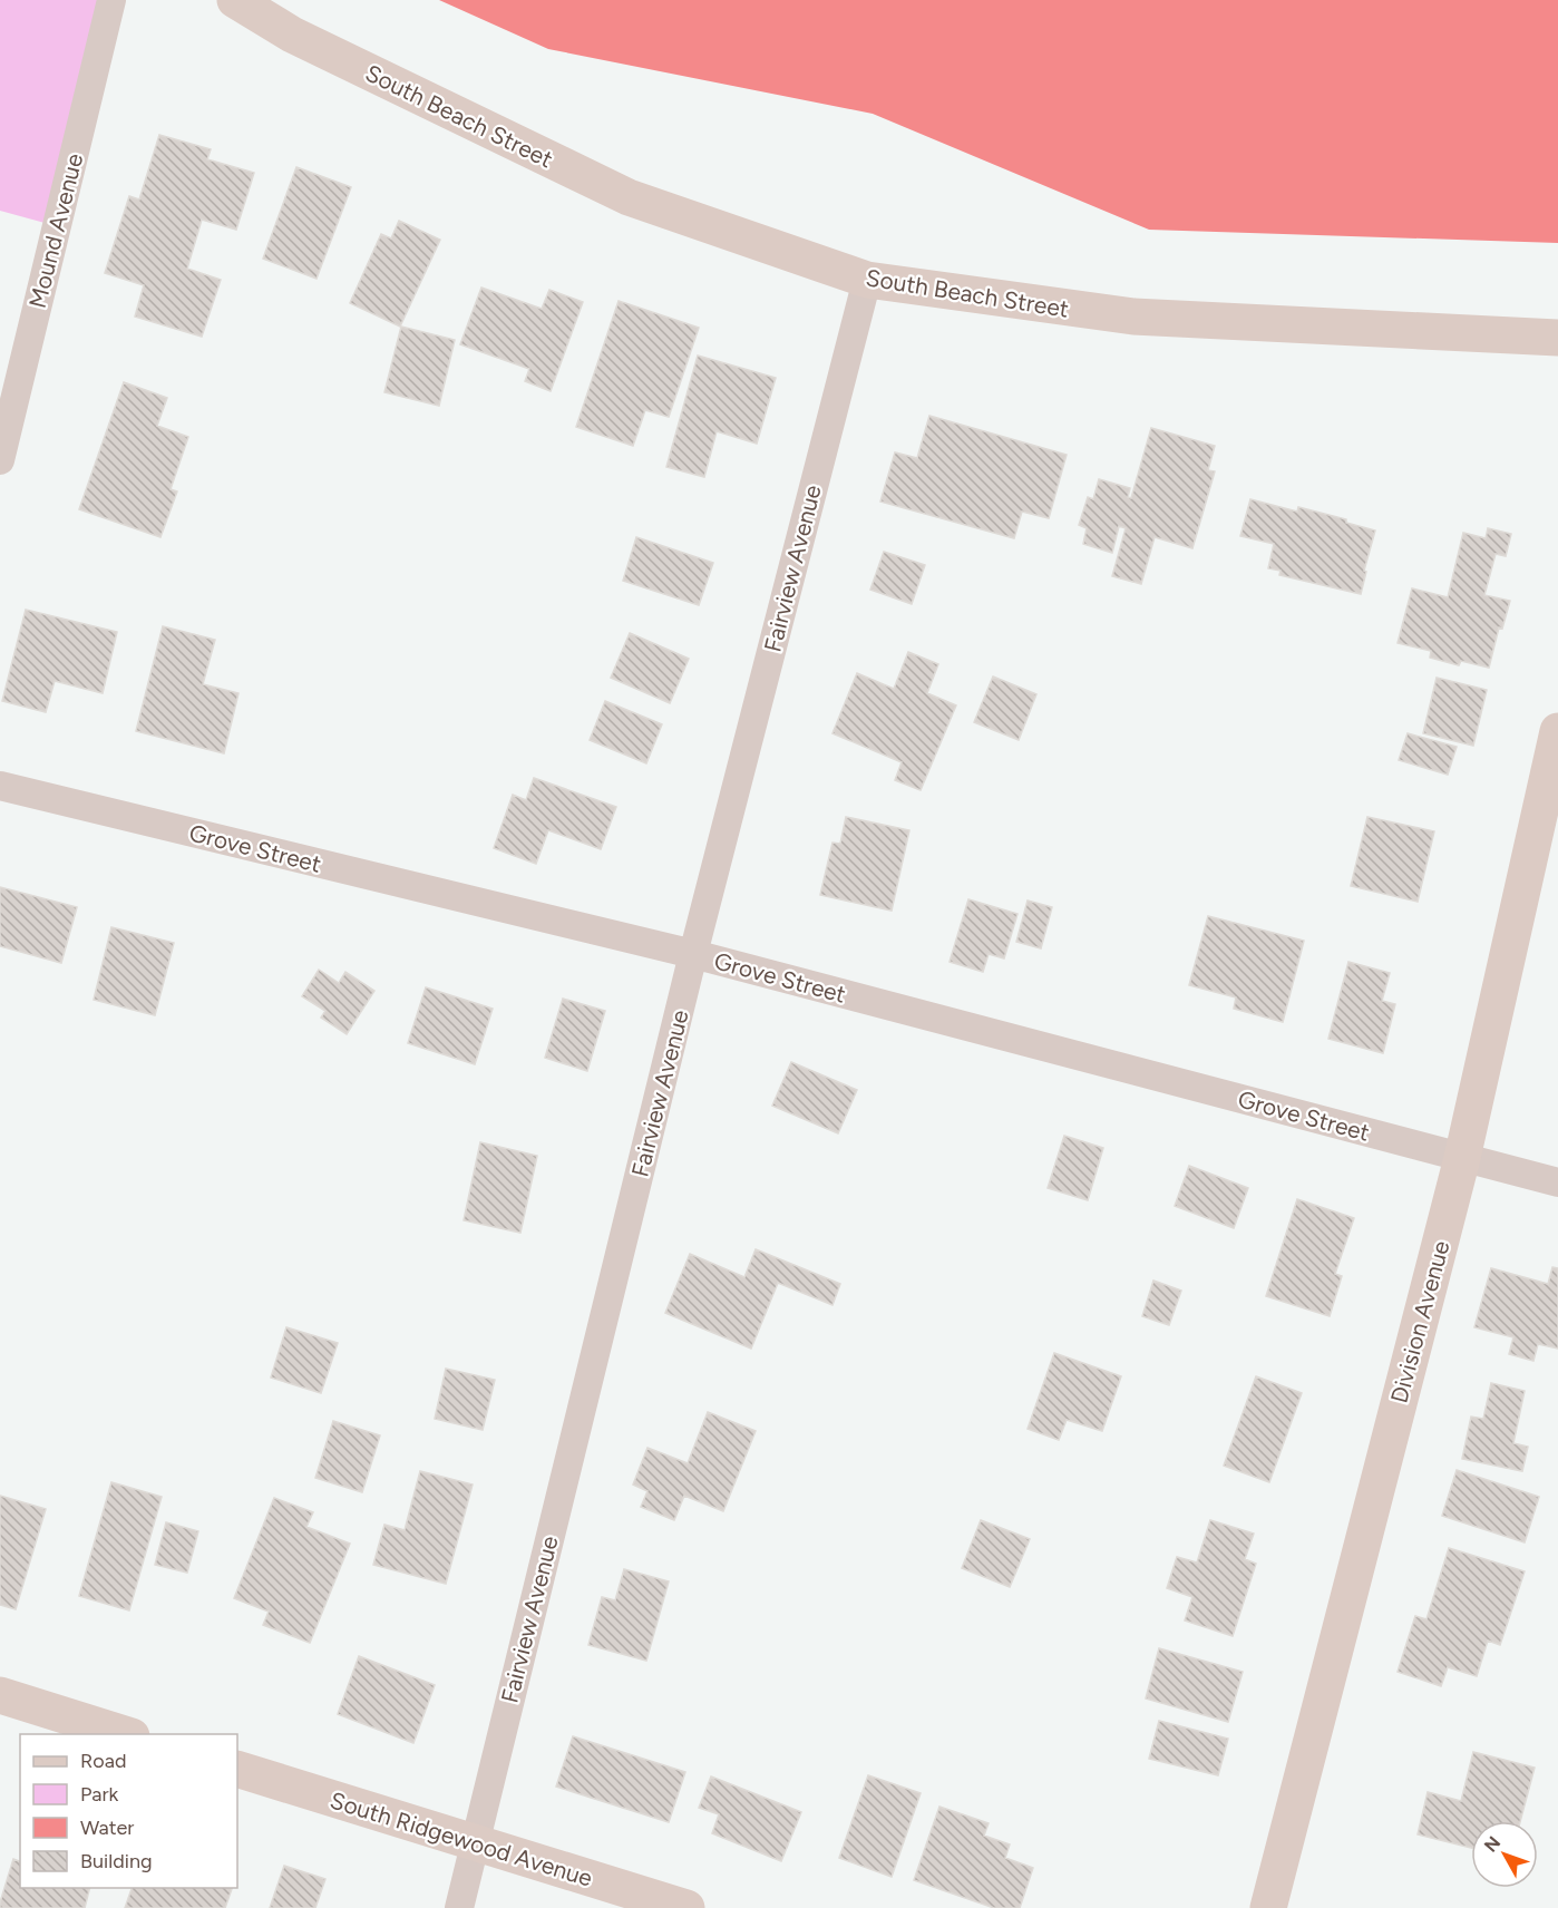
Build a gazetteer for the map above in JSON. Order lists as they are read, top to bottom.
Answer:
{
  "streets": {
    "street": [
      "South Beach Street",
      "Mound Avenue",
      "Fairview Avenue",
      "Grove Street",
      "Division Avenue",
      "South Ridgewood Avenue"
    ]
  },
  "crossings": [
    ["South Beach Street", "Fairview Avenue"],
    ["Fairview Avenue", "Grove Street"],
    ["Fairview Avenue", "South Ridgewood Avenue"],
    ["Grove Street", "Division Avenue"]
  ],
  "legend": [
    "Road",
    "Park",
    "Water",
    "Building"
  ],
  "north": "top left"
}
